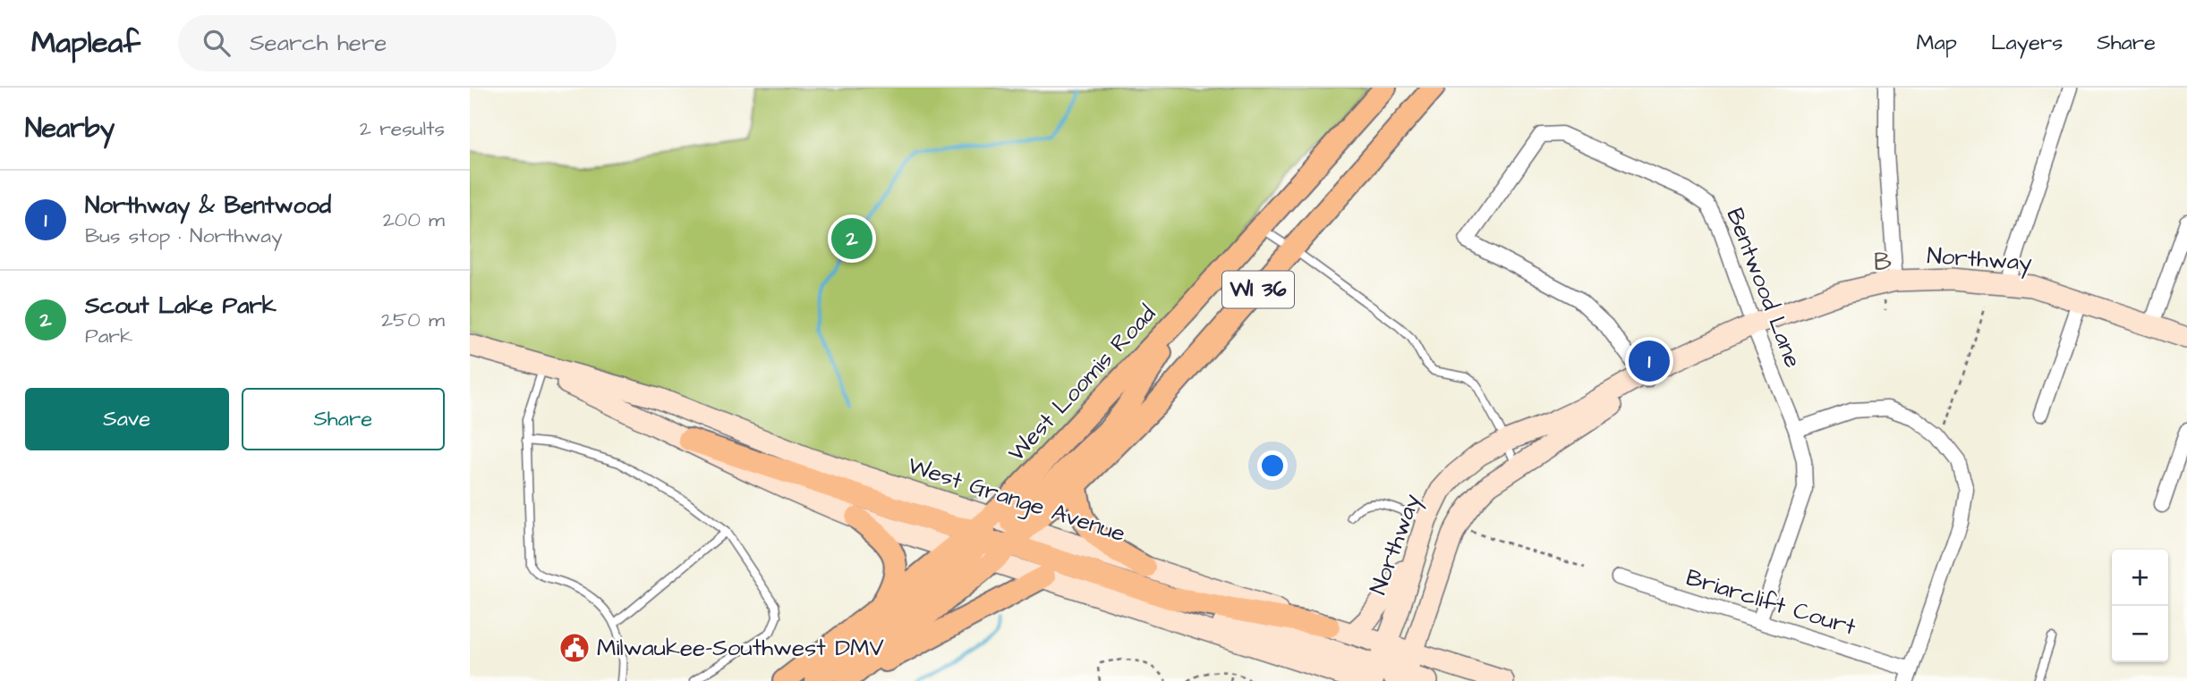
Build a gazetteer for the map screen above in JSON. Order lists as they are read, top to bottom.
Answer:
{
  "streets": {
    "main road": ["WI 36", "West Loomis Road"],
    "street": [
      "Northway",
      "Bentwood Lane",
      "West Grange Avenue",
      "Briarclift Court"
    ]
  },
  "crossings": [
    ["Northway", "Bentwood Lane"],
    ["Northway", "West Grange Avenue"],
    ["Bentwood Lane", "Briarclift Court"],
    ["WI 36", "West Loomis Road"],
    ["WI 36", "West Grange Avenue"],
    ["West Loomis Road", "West Grange Avenue"]
  ],
  "districts": ["B"],
  "places": {
    "public building": ["Milwaukee-Southwest DMV"]
  },
  "page": {
    "header": "Mapleaf",
    "search": "Search here",
    "nav": ["Map", "Layers", "Share"],
    "heading": ["Nearby", "2 results"],
    "list": [
      {
        "mark": "1",
        "name": "Northway & Bentwood",
        "note": "Bus stop · Northway",
        "value": "200 m"
      },
      {
        "mark": "2",
        "name": "Scout Lake Park",
        "note": "Park",
        "value": "250 m"
      }
    ],
    "pins": ["2", "1"],
    "buttons": ["Save", "Share"],
    "map_buttons": ["+", "−"]
  }
}
